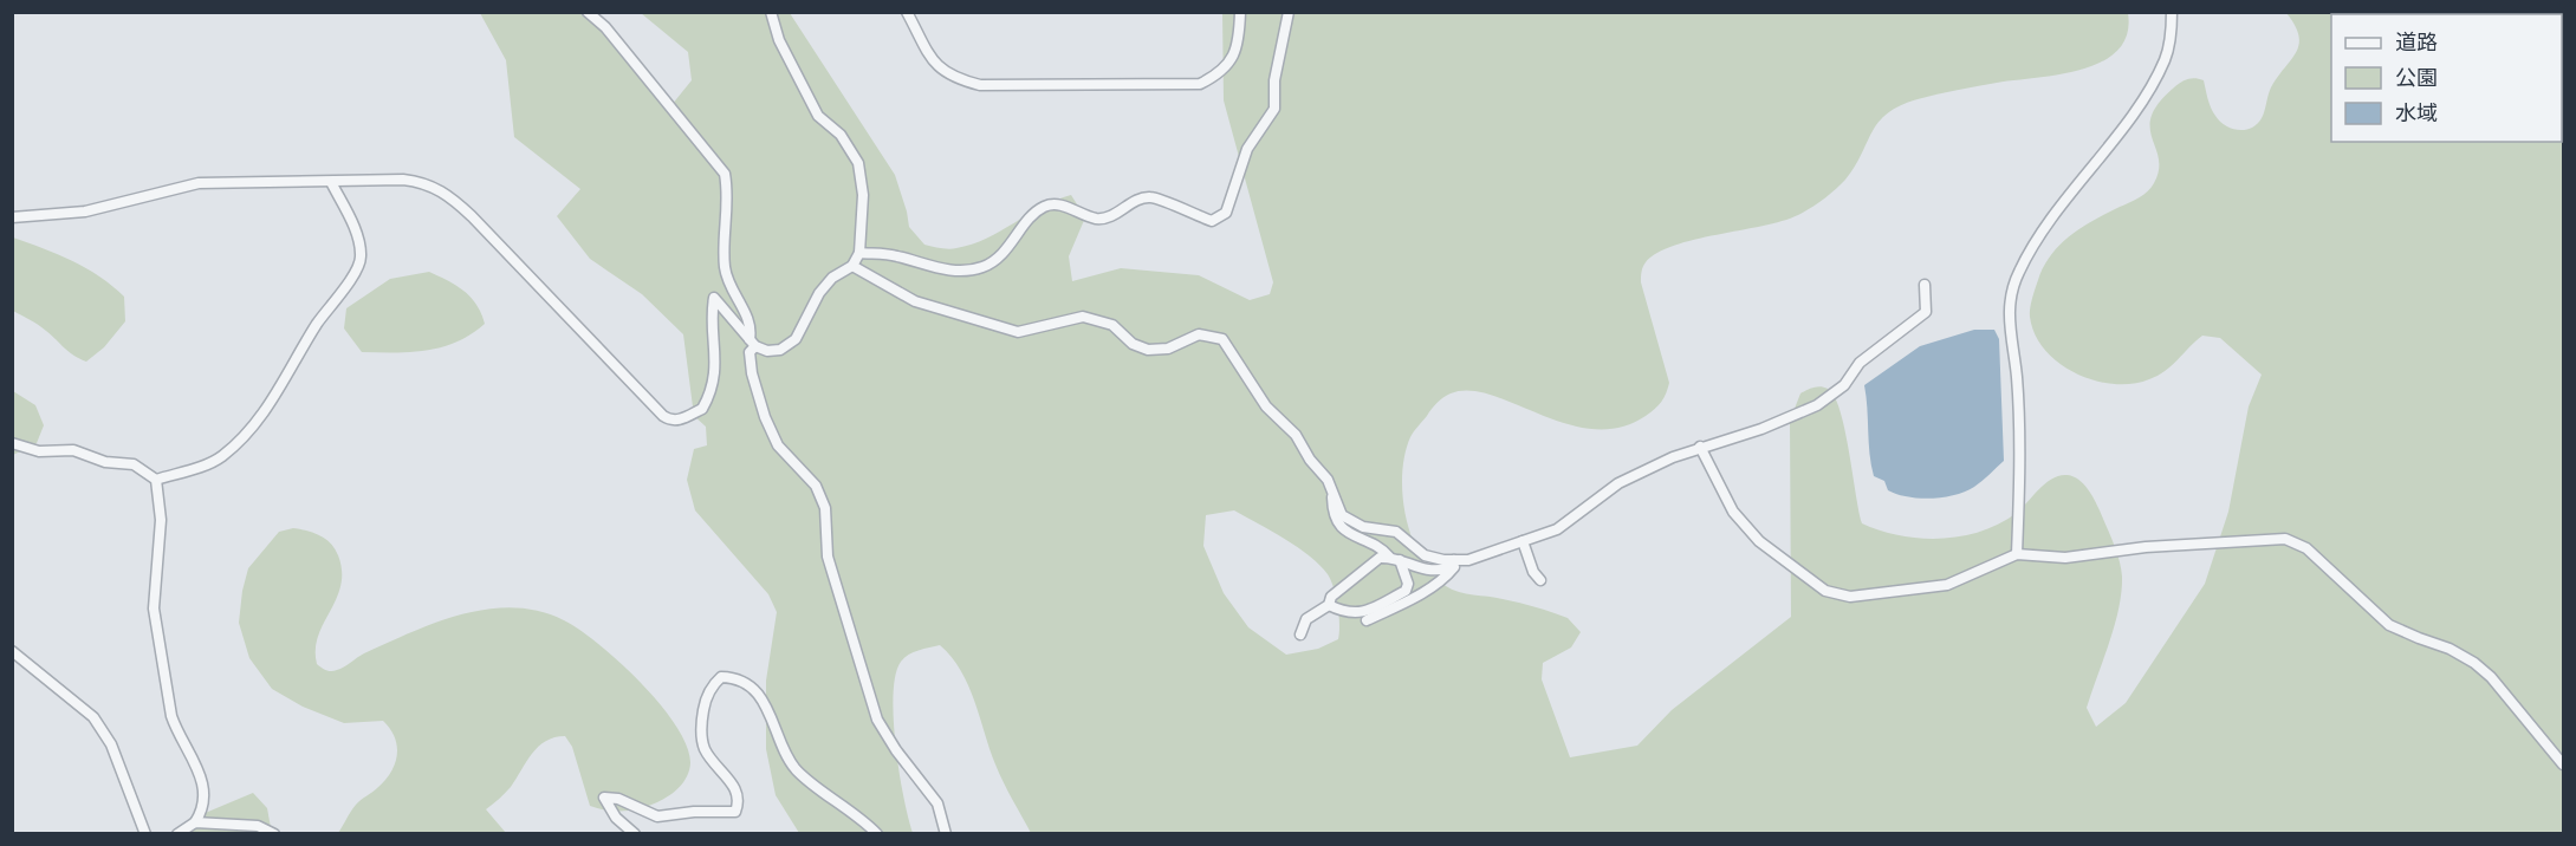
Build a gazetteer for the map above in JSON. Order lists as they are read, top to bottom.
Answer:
{
  "legend": ["道路", "公園", "水域"]
}
